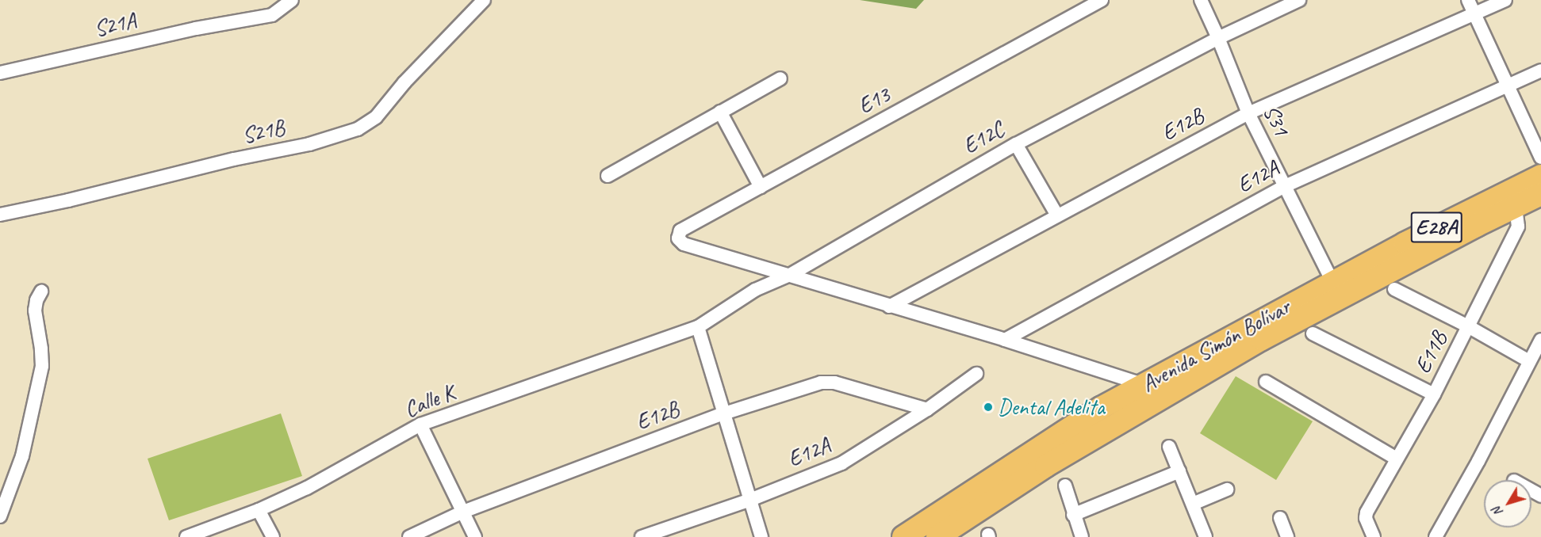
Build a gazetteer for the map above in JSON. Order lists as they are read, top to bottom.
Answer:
{
  "streets": {
    "highway": ["E28A", "Avenida Simón Bolívar"],
    "street": [
      "S21A",
      "E13",
      "S31",
      "E12B",
      "S21B",
      "E12C",
      "E12A",
      "E11B",
      "Calle K"
    ]
  },
  "crossings": [
    ["E13", "E12C"],
    ["S31", "E12B"],
    ["S31", "E12C"],
    ["S31", "E12A"],
    ["S31", "Avenida Simón Bolívar"],
    ["E12B", "E12A"],
    ["E12C", "Calle K"],
    ["Avenida Simón Bolívar", "E11B"]
  ],
  "places": ["Dental Adelita"],
  "north": "bottom left"
}
